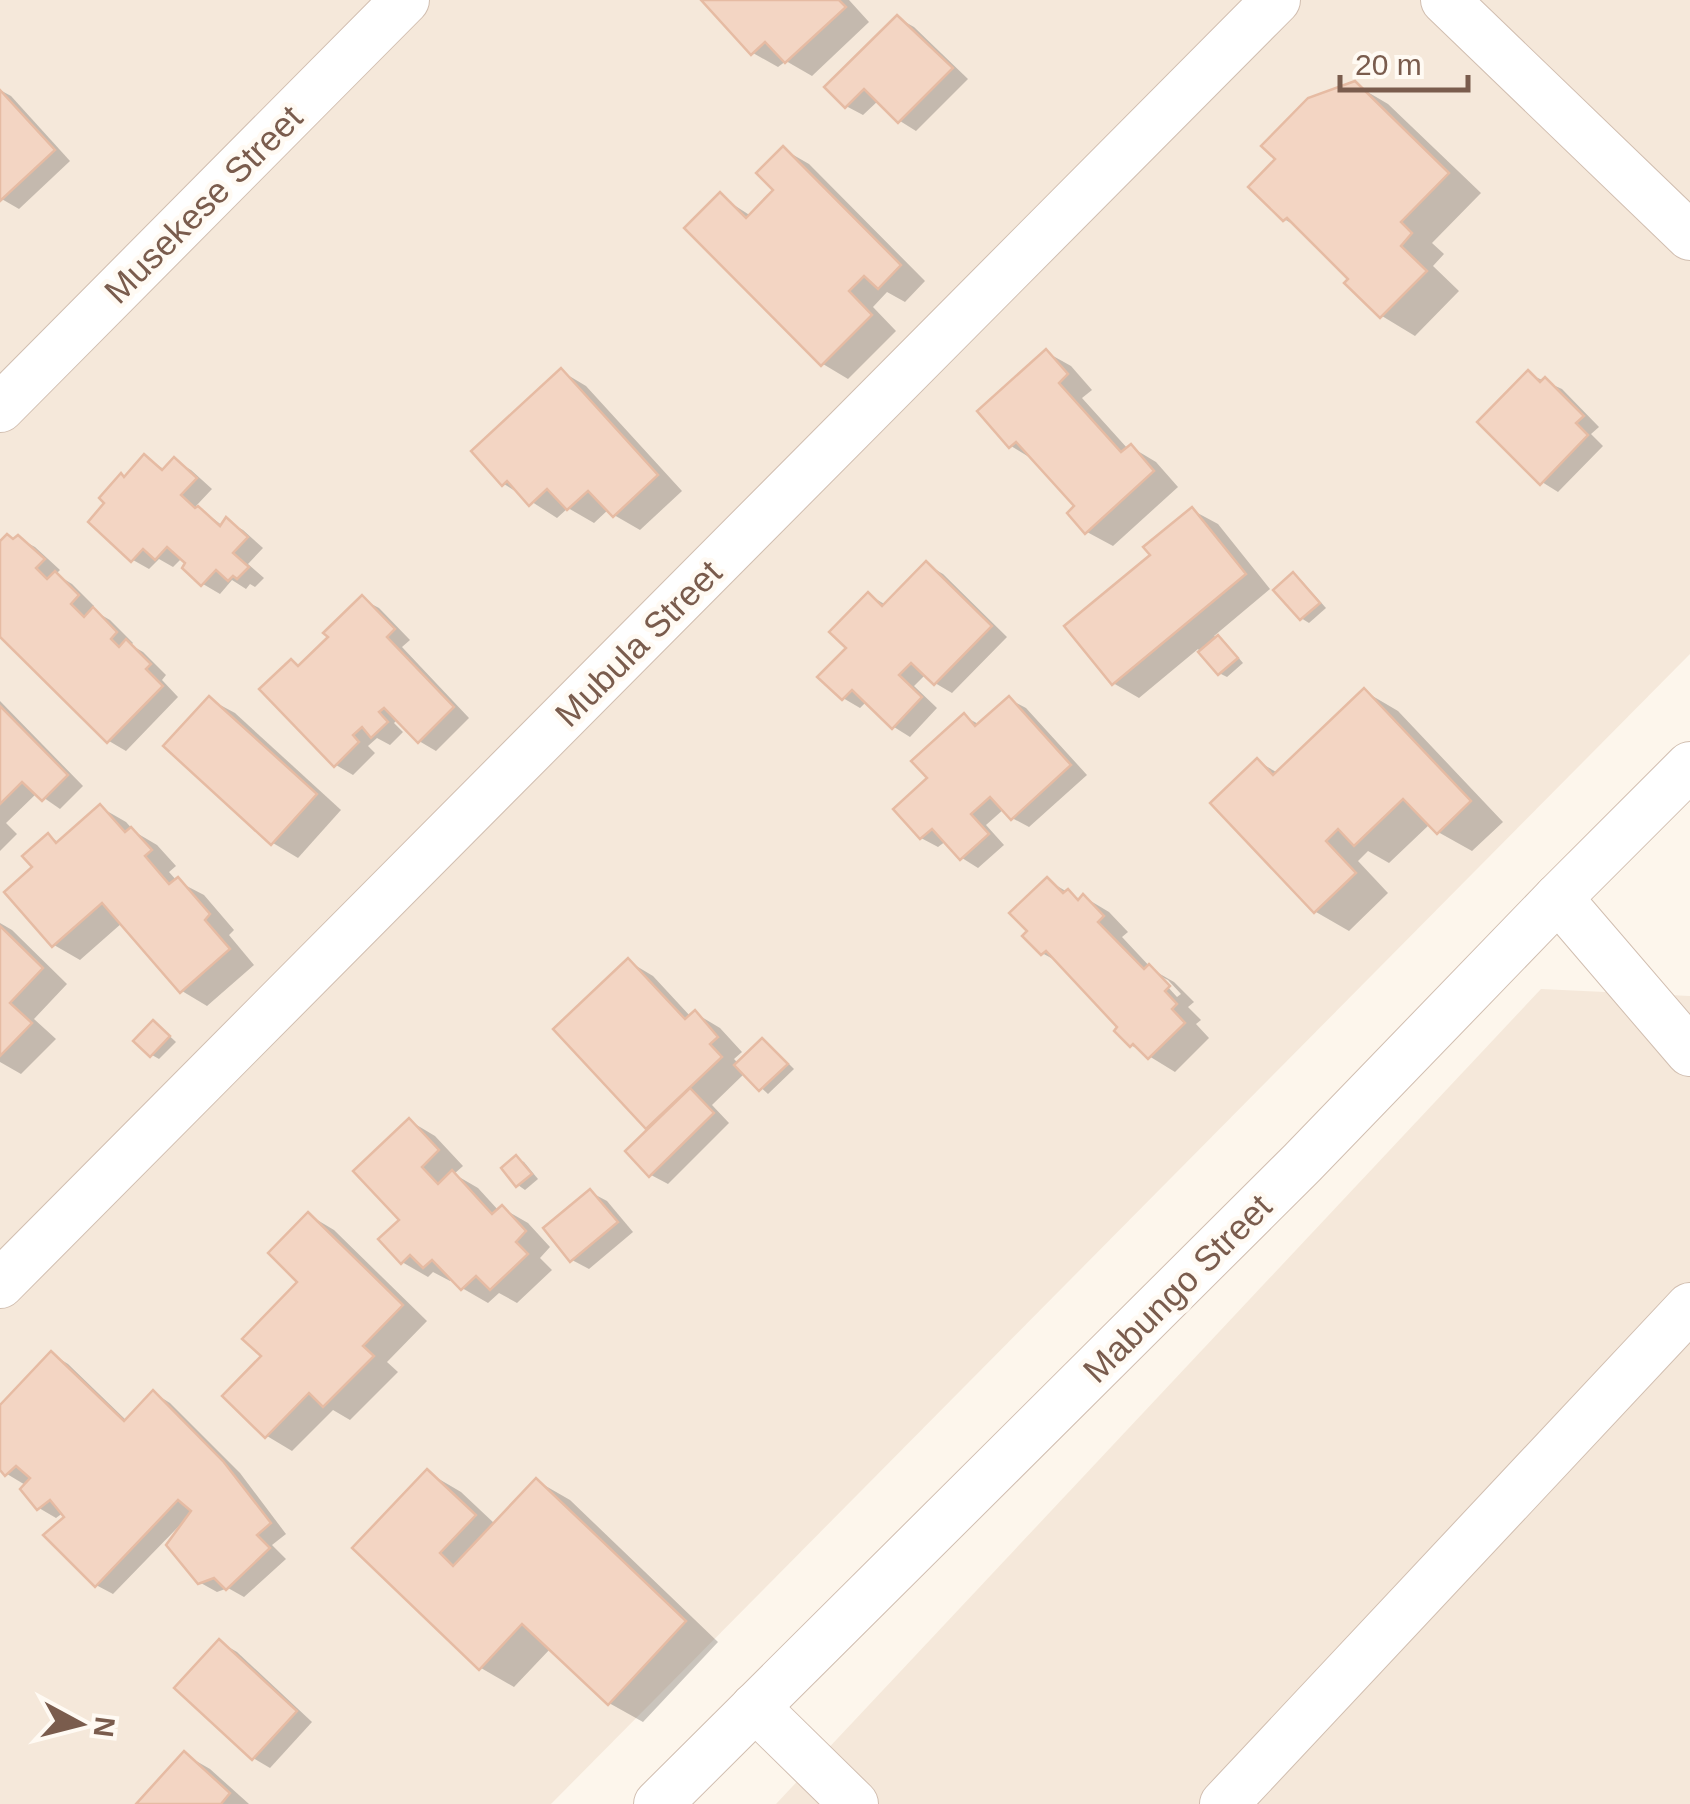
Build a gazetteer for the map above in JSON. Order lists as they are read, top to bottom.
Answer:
{
  "streets": {
    "street": ["Musekese Street", "Mubula Street", "Mabungo Street"]
  },
  "scale_bar": "20 m",
  "north": "right"
}
